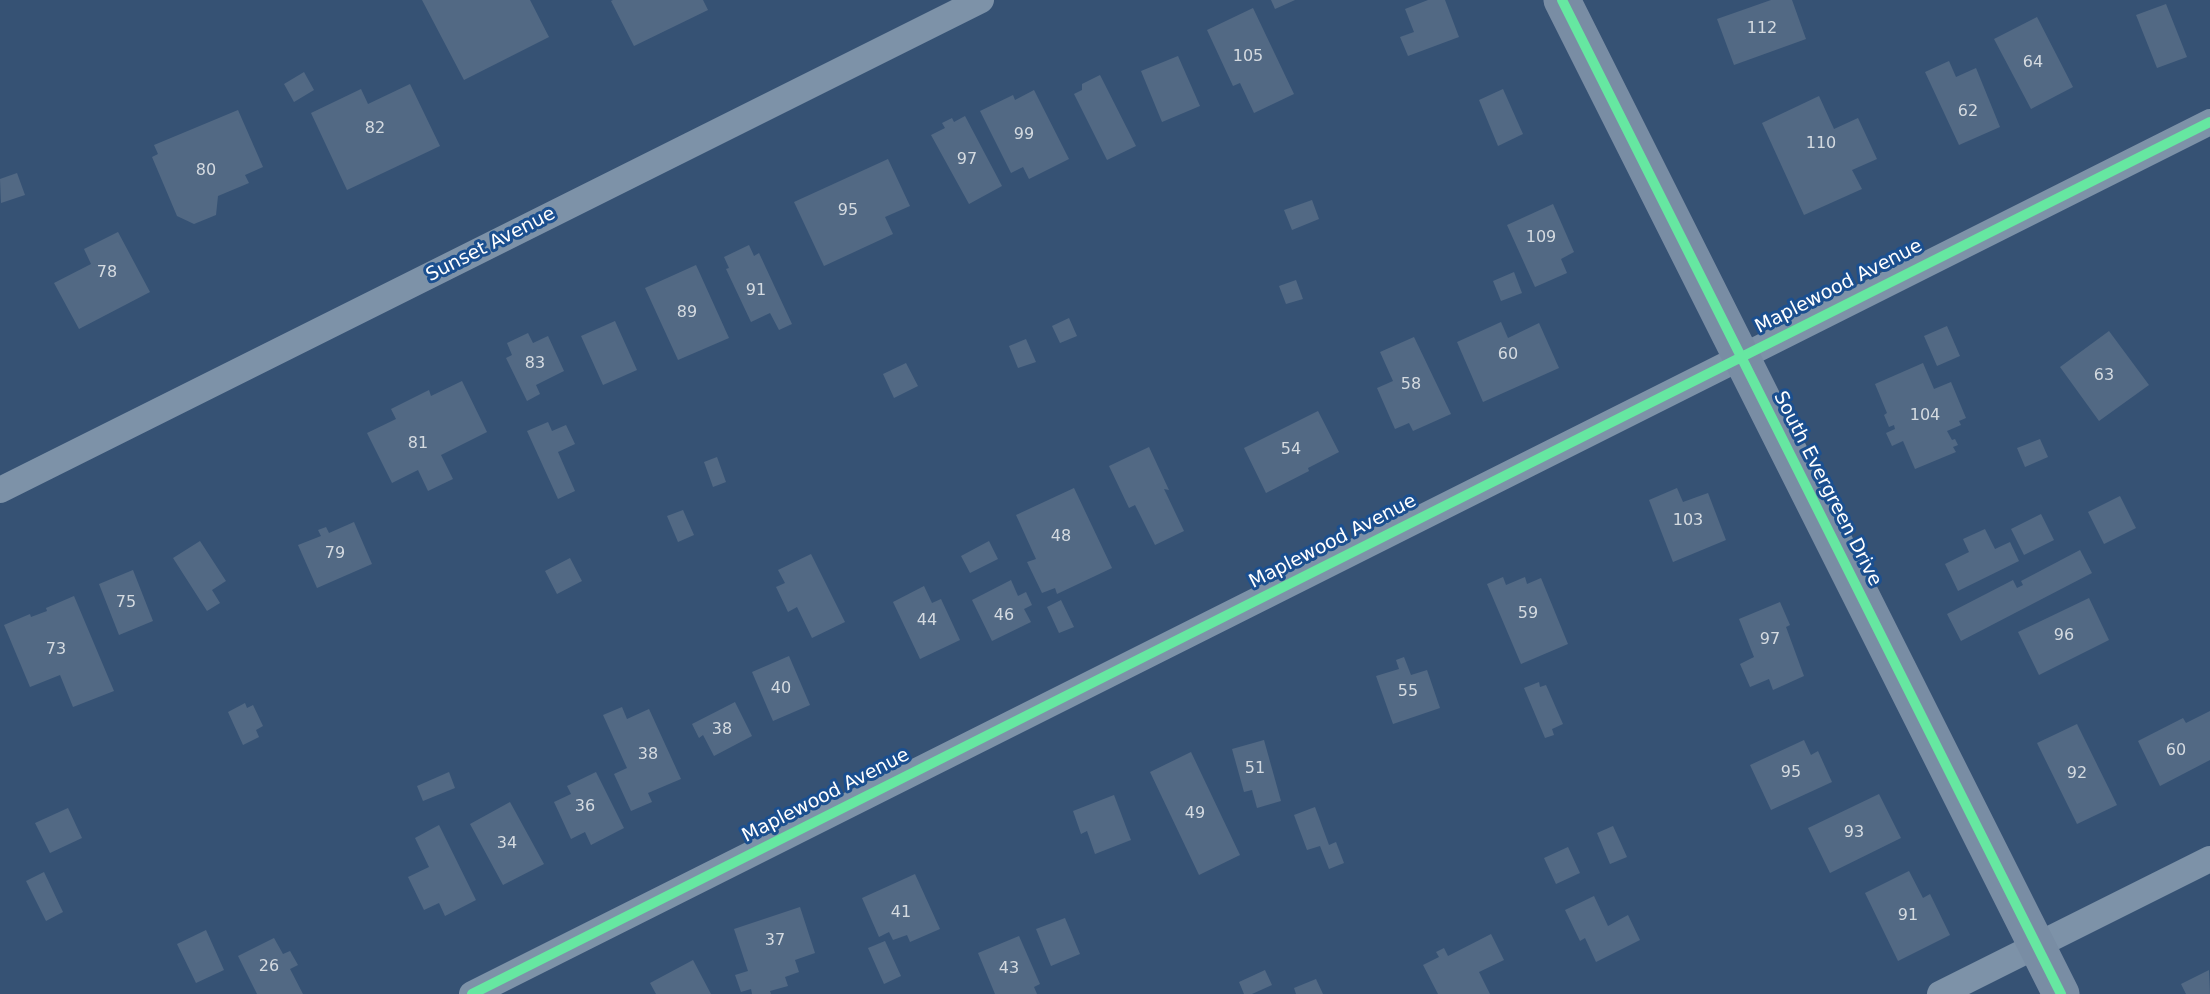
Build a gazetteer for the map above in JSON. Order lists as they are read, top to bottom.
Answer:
{
  "streets": {
    "street": ["Sunset Avenue", "Maplewood Avenue", "South Evergreen Drive"]
  },
  "crossings": [
    ["Maplewood Avenue", "South Evergreen Drive"]
  ],
  "house_numbers": [
    "112",
    "105",
    "64",
    "62",
    "82",
    "99",
    "110",
    "97",
    "80",
    "95",
    "109",
    "78",
    "91",
    "89",
    "60",
    "83",
    "63",
    "58",
    "104",
    "81",
    "54",
    "103",
    "48",
    "79",
    "75",
    "59",
    "46",
    "44",
    "96",
    "97",
    "73",
    "40",
    "55",
    "38",
    "60",
    "38",
    "51",
    "95",
    "92",
    "36",
    "49",
    "93",
    "34",
    "41",
    "91",
    "37",
    "26",
    "43"
  ]
}
